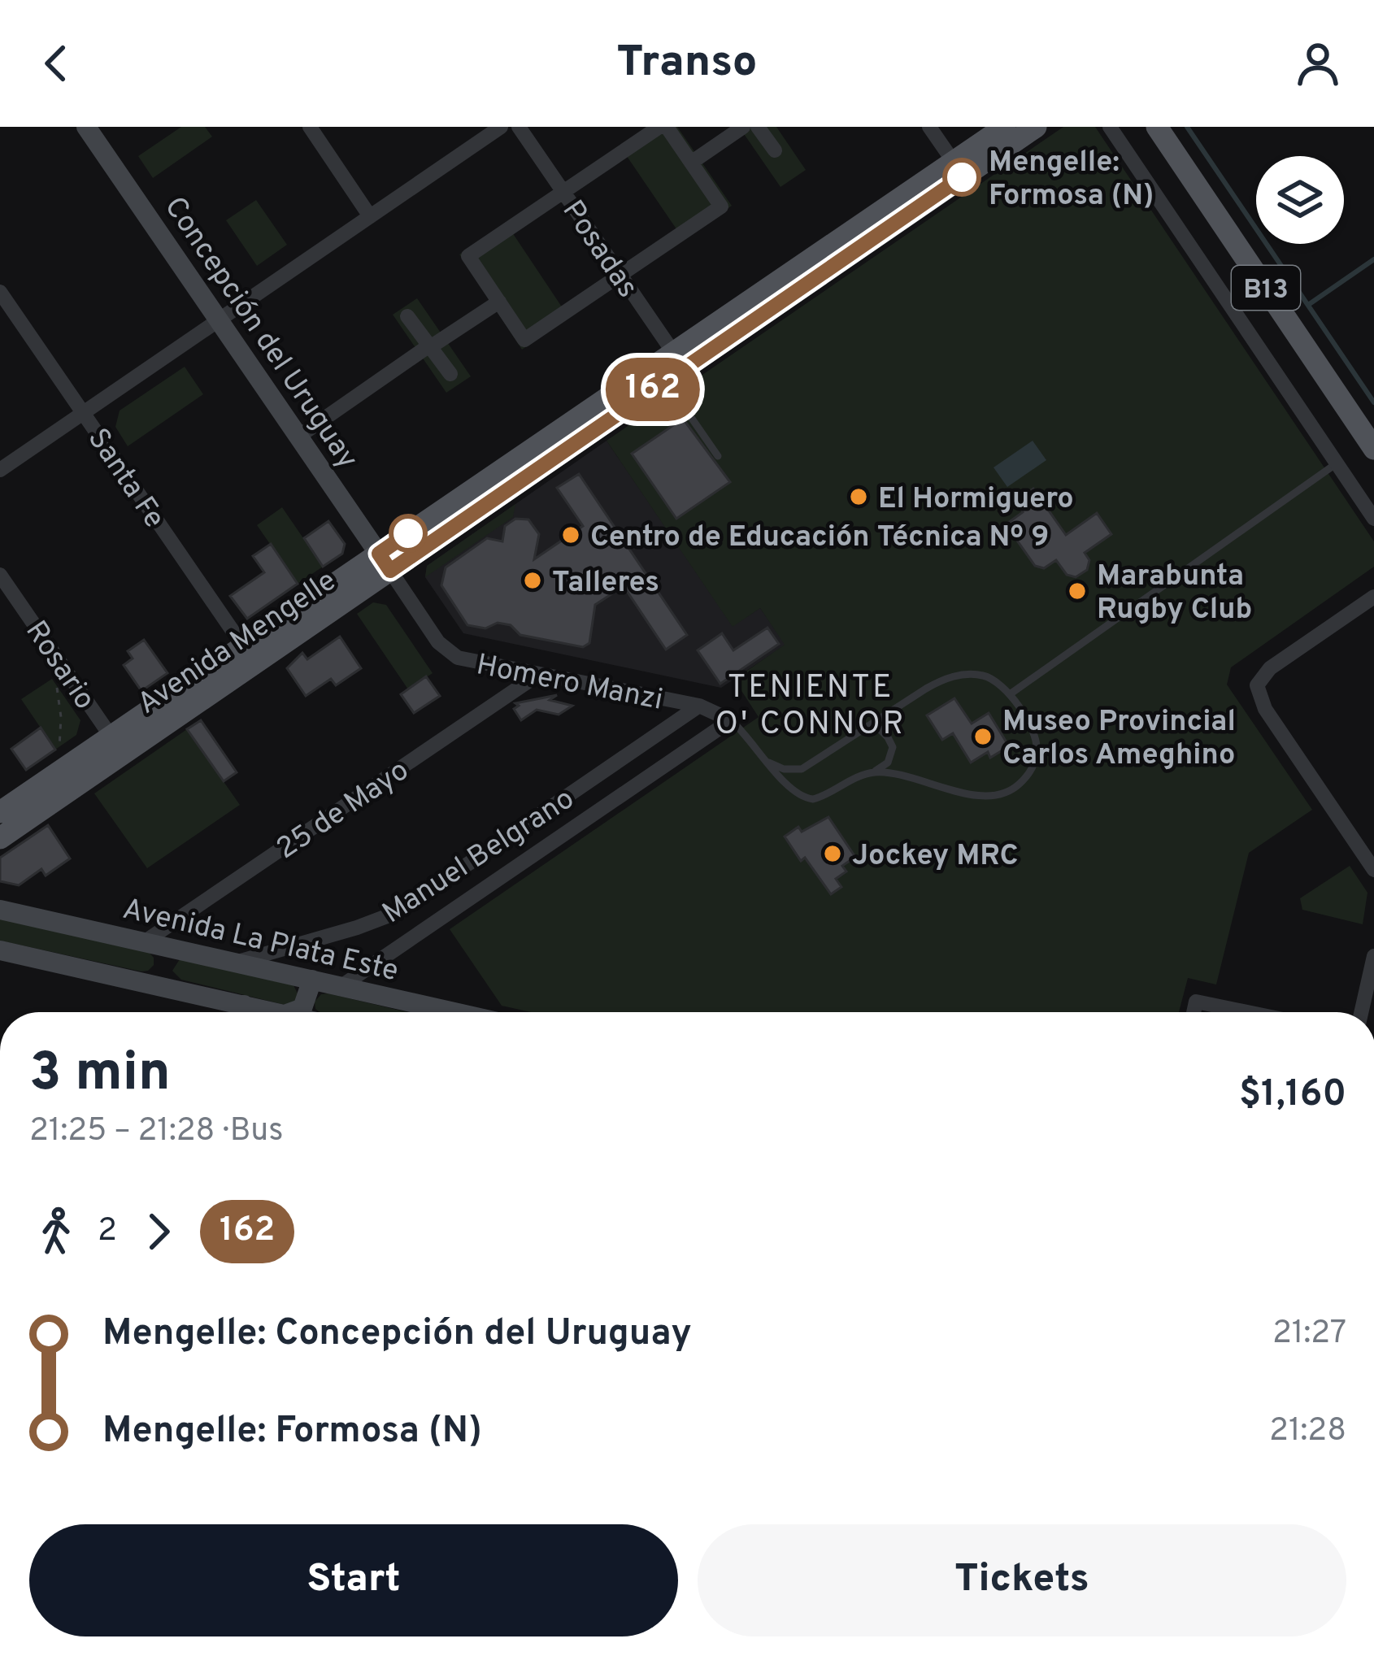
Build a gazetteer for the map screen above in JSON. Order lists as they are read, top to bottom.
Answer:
{
  "streets": {
    "main road": [
      "B13",
      "Concepción del Uruguay",
      "Avenida Mengelle",
      "Avenida La Plata Este"
    ],
    "street": [
      "Posadas",
      "Santa Fe",
      "Rosario",
      "Homero Manzi",
      "25 de Mayo",
      "Manuel Belgrano"
    ]
  },
  "crossings": [
    ["Posadas", "Avenida Mengelle"],
    ["Concepción del Uruguay", "Avenida Mengelle"],
    ["Concepción del Uruguay", "Homero Manzi"],
    ["Santa Fe", "Avenida Mengelle"],
    ["Avenida Mengelle", "Rosario"],
    ["Avenida Mengelle", "Homero Manzi"],
    ["Homero Manzi", "25 de Mayo"],
    ["Homero Manzi", "Manuel Belgrano"],
    ["25 de Mayo", "Avenida La Plata Este"],
    ["Manuel Belgrano", "Avenida La Plata Este"]
  ],
  "districts": ["TENIENTE O' CONNOR"],
  "places": [
    "Mengelle: Formosa (N)",
    "El Hormiguero",
    "Centro de Educación Técnica Nº 9",
    "Talleres",
    "Marabunta Rugby Club",
    "Museo Provincial Carlos Ameghino",
    "Jockey MRC"
  ],
  "lines": ["bus line 162"],
  "page": {
    "header": "Transo",
    "on_map": "162",
    "heading": ["3 min", "21:25 – 21:28 · Bus", "$1,160"],
    "legs": ["2", "162"],
    "list": [
      {
        "name": "Mengelle: Concepción del Uruguay",
        "value": "21:27"
      },
      {
        "name": "Mengelle: Formosa (N)",
        "value": "21:28"
      }
    ],
    "buttons": ["Start", "Tickets"]
  }
}
